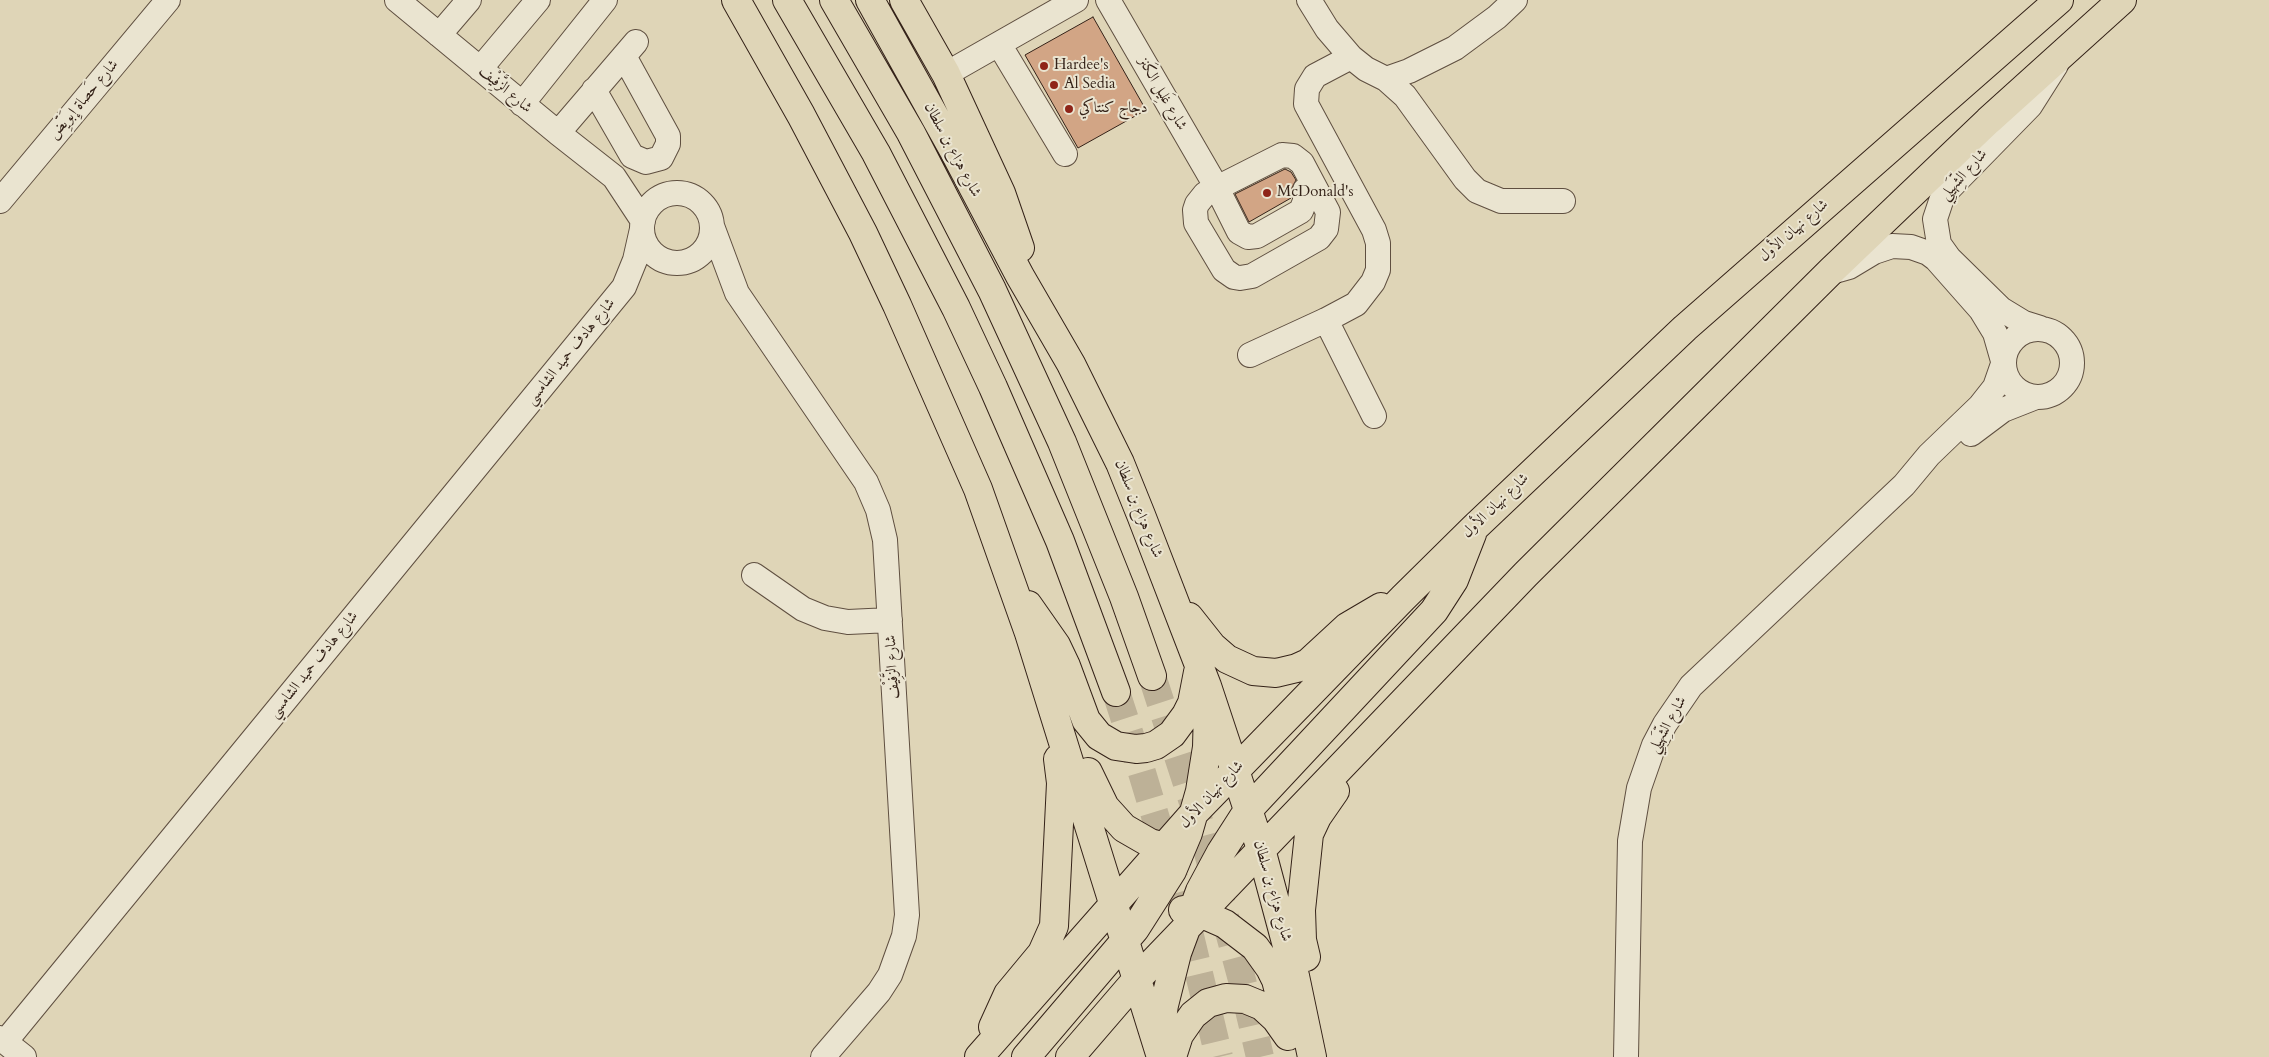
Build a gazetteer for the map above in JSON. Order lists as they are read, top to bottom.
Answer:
{
  "streets": {
    "main road": ["شارع هزاع بن سلطان", "شارع نهيان الأول"],
    "street": [
      "شارع الزَّفِيْف",
      "شارع غَلِيل الكَنز",
      "شارع حَصاة إِبوَيِّض",
      "شارع الشِّهَيلِي",
      "شارع هادف حميد الشامسي"
    ]
  },
  "crossings": [
    ["شارع الزَّفِيْف", "شارع هادف حميد الشامسي"],
    ["شارع هزاع بن سلطان", "شارع نهيان الأول"]
  ],
  "places": [
    "Hardee's",
    "Al Sedia",
    "دجاج كنتاكي",
    "McDonald's"
  ]
}
